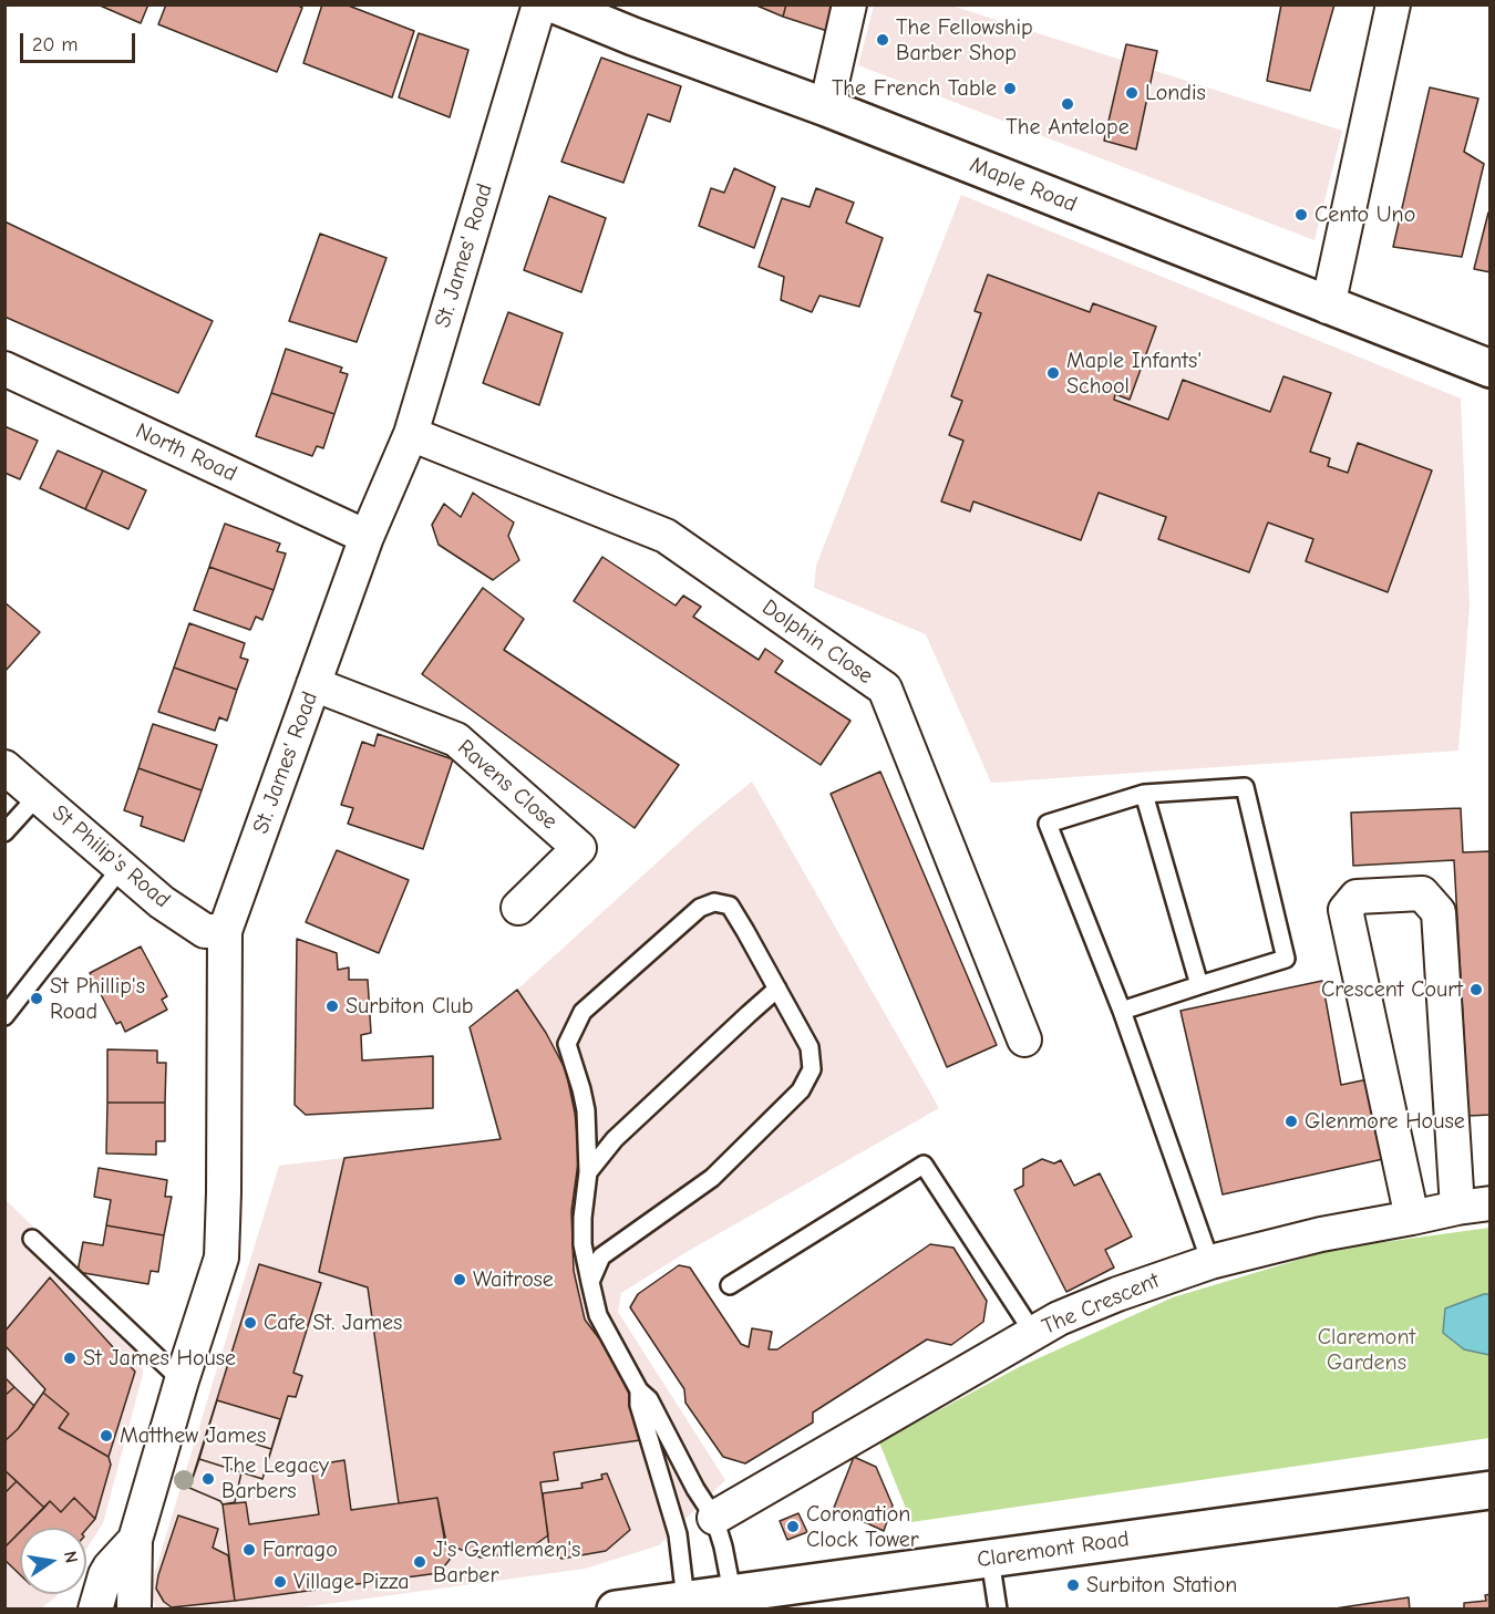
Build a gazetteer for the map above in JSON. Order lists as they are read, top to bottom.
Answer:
{
  "streets": {
    "street": [
      "Maple Road",
      "St. James' Road",
      "North Road",
      "Dolphin Close",
      "Ravens Close",
      "St Philip's Road",
      "The Crescent",
      "Claremont Road"
    ]
  },
  "crossings": [
    ["St. James' Road", "North Road"],
    ["St. James' Road", "Dolphin Close"],
    ["St. James' Road", "Ravens Close"],
    ["St. James' Road", "St Philip's Road"]
  ],
  "parks": ["Claremont Gardens"],
  "places": [
    "The Fellowship Barber Shop",
    "The French Table",
    "Londis",
    "The Antelope",
    "Cento Uno",
    "Maple Infants' School",
    "Crescent Court",
    "St Phillip's Road",
    "Surbiton Club",
    "Glenmore House",
    "Waitrose",
    "Cafe St. James",
    "St James House",
    "Matthew James",
    "The Legacy Barbers",
    "Coronation Clock Tower",
    "Farrago",
    "J's Gentlemen's Barber",
    "Village Pizza",
    "Surbiton Station"
  ],
  "scale_bar": "20 m",
  "north": "right"
}
